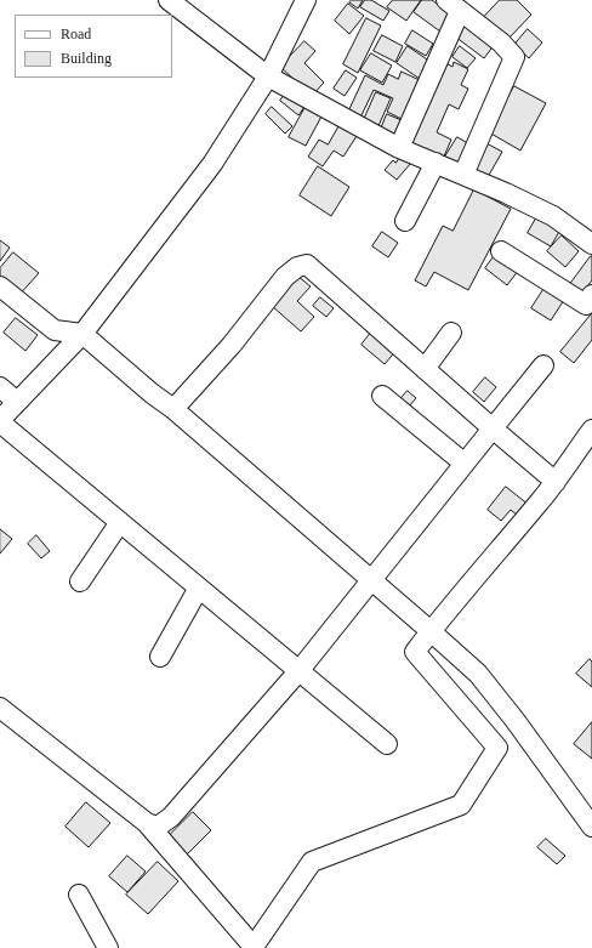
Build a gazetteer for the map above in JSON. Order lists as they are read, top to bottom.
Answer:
{
  "legend": ["Road", "Building"]
}
